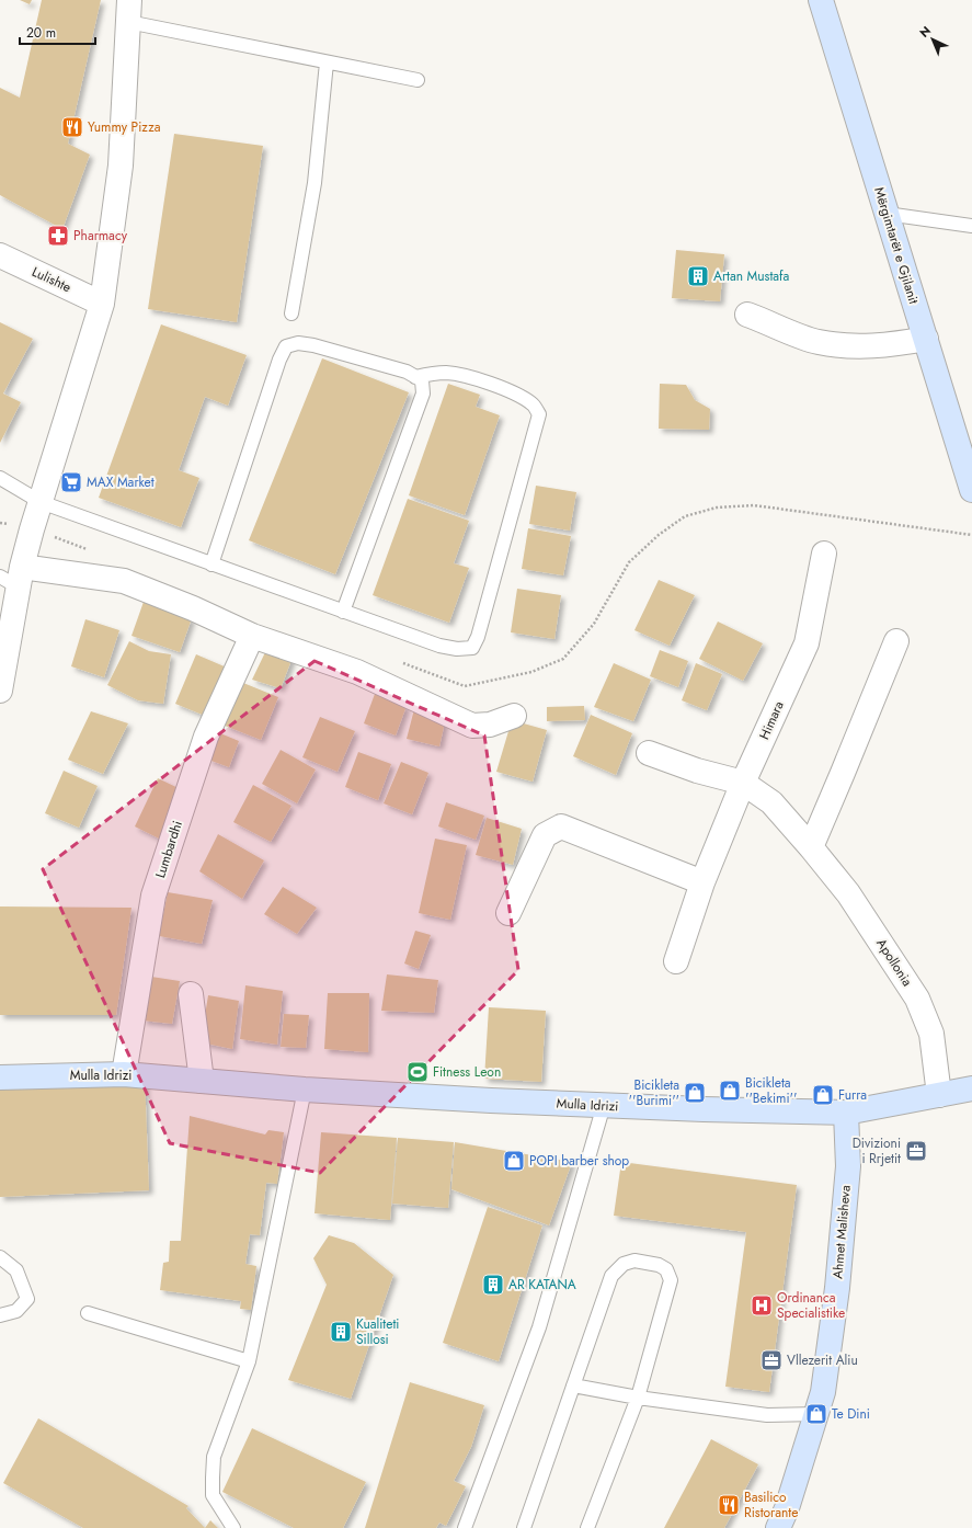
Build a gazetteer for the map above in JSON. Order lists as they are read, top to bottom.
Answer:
{
  "streets": {
    "street": [
      "Mërgimtarët e Gjilanit",
      "Lulishte",
      "Himara",
      "Lumbardhi",
      "Apollonia",
      "Mulla Idrizi",
      "Ahmet Malisheva"
    ]
  },
  "crossings": [
    ["Himara", "Apollonia"],
    ["Lumbardhi", "Mulla Idrizi"],
    ["Apollonia", "Mulla Idrizi"],
    ["Mulla Idrizi", "Ahmet Malisheva"]
  ],
  "places": {
    "restaurant": ["Yummy Pizza", "Basilico Ristorante"],
    "pharmacy": ["Pharmacy"],
    "building": ["Artan Mustafa", "AR KATANA", "Kualiteti Sillosi"],
    "supermarket": ["MAX Market"],
    "sports": ["Fitness Leon"],
    "shop": [
      "Bicikleta ''Bekimi''",
      "Bicikleta ''Burimi''",
      "Furra",
      "POPI barber shop",
      "Te Dini"
    ],
    "office": ["Divizioni i Rrjetit", "Vllezerit Aliu"],
    "hospital": ["Ordinanca Specialistike"]
  },
  "scale_bar": "20 m",
  "north": "top left"
}
